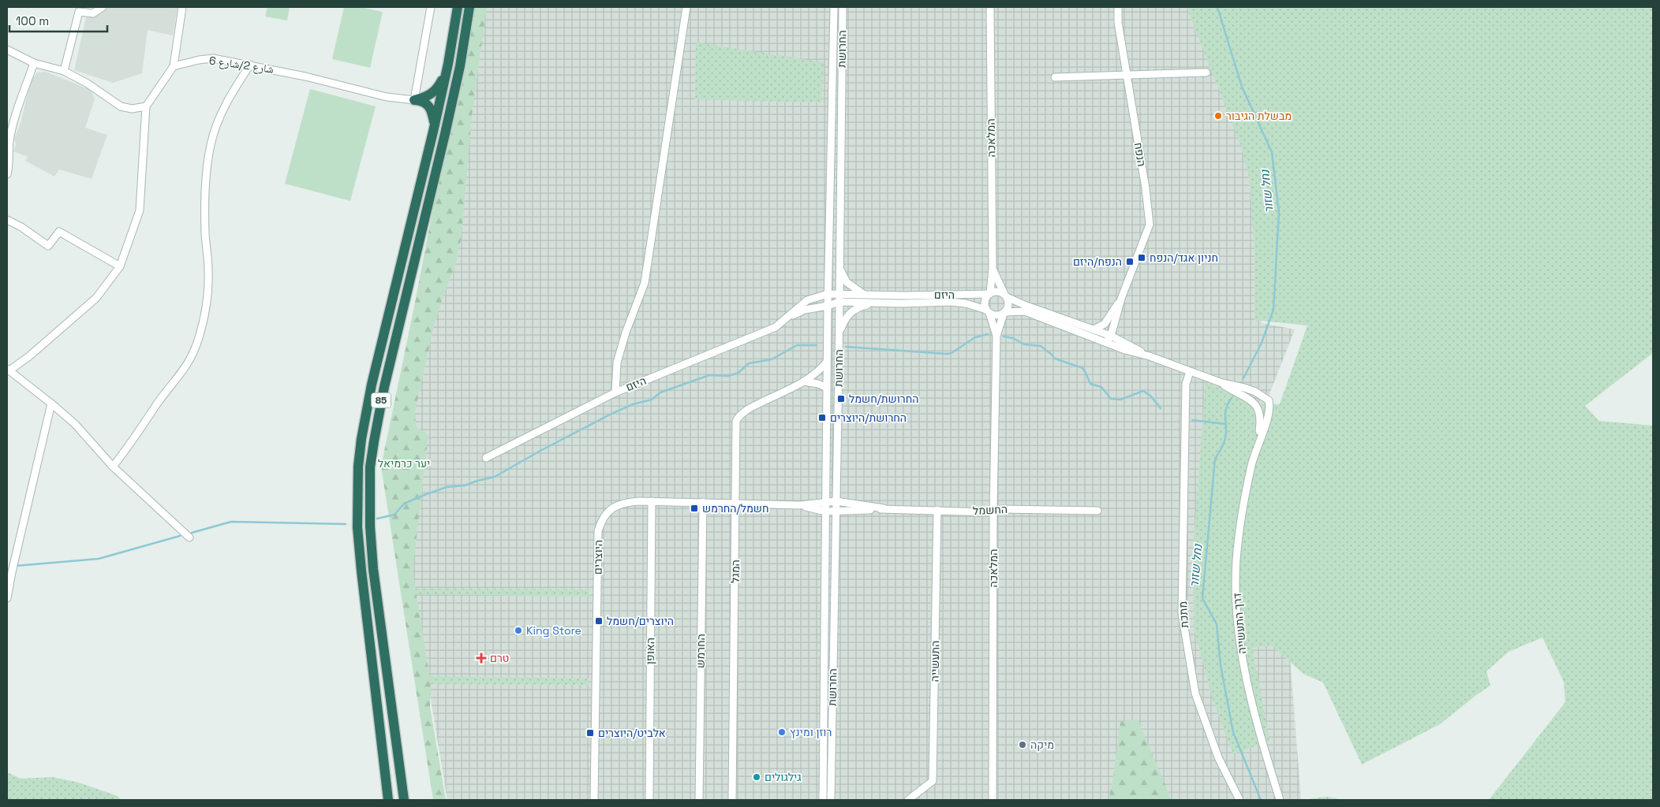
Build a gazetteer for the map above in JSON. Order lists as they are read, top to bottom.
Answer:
{
  "streets": {
    "highway": ["85"],
    "street": [
      "החרושת",
      "شارع 2/شارع 6",
      "המלאכה",
      "הנפח",
      "היזם",
      "החשמל",
      "היוצרים",
      "המגל",
      "מתכת",
      "דרך התעשייה",
      "האופן",
      "החרמש",
      "התעשייה"
    ]
  },
  "crossings": [
    ["החרושת", "היזם"],
    ["החרושת", "החשמל"],
    ["החרושת", "היוצרים"],
    ["החרושת", "המגל"],
    ["המלאכה", "היזם"],
    ["המלאכה", "החשמל"],
    ["החשמל", "היוצרים"],
    ["החשמל", "התעשייה"],
    ["היוצרים", "המגל"],
    ["היוצרים", "האופן"],
    ["היוצרים", "החרמש"],
    ["מתכת", "דרך התעשייה"]
  ],
  "water": ["נחל שזור"],
  "parks": ["יער כרמיאל"],
  "places": {
    "other": [
      "מבשלת הגיבור",
      "King Store",
      "רוזן ומינץ",
      "מיקה",
      "גילגולים"
    ],
    "transit": [
      "חניון אגד/הנפח",
      "הנפח/היזם",
      "החרושת/חשמל",
      "החרושת/היוצרים",
      "חשמל/החרמש",
      "היוצרים/חשמל",
      "אלביט/היוצרים"
    ],
    "health": ["טרם"]
  },
  "scale_bar": "100 m"
}
